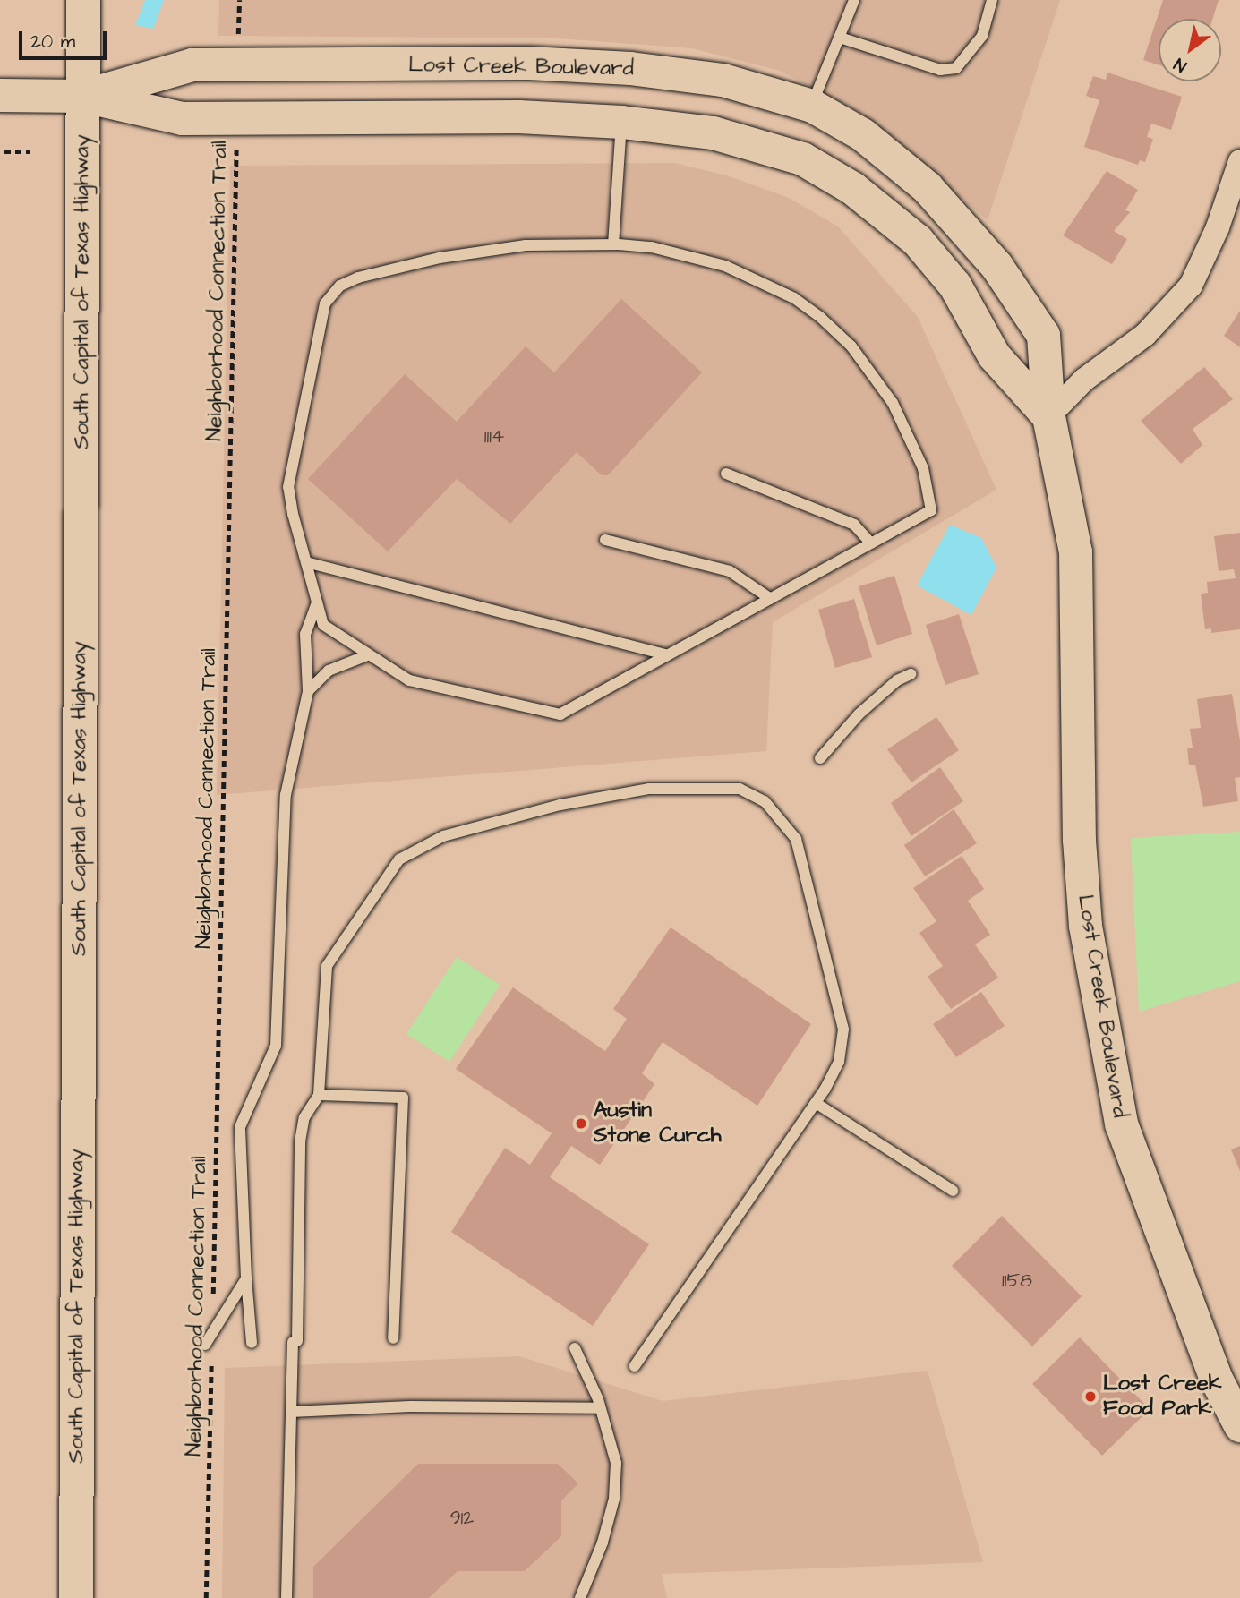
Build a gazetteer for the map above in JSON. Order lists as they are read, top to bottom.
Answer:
{
  "streets": {
    "highway": ["South Capital of Texas Highway"],
    "street": ["Lost Creek Boulevard"],
    "path": ["Neighborhood Connection Trail"]
  },
  "crossings": [
    ["Lost Creek Boulevard", "Neighborhood Connection Trail"],
    ["Lost Creek Boulevard", "South Capital of Texas Highway"]
  ],
  "places": ["Austin Stone Curch", "Lost Creek Food Park"],
  "house_numbers": ["1114", "1158", "912"],
  "scale_bar": "20 m",
  "north": "bottom left"
}
